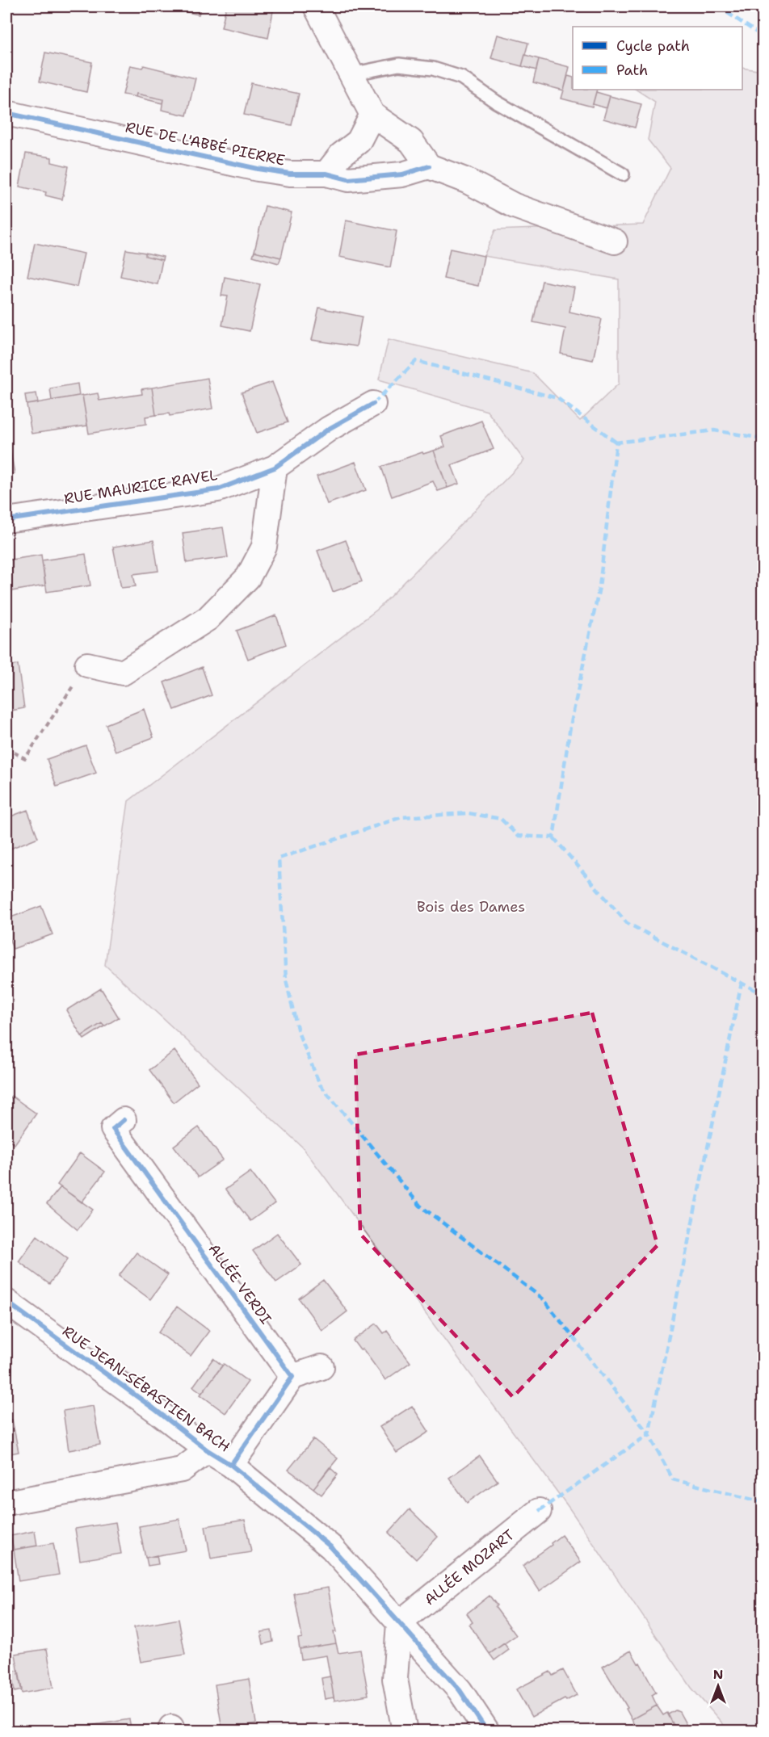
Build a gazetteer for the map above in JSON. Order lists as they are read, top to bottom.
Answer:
{
  "streets": {
    "street": [
      "RUE DE L'ABBÉ PIERRE",
      "RUE MAURICE RAVEL",
      "ALLÉE VERDI",
      "RUE JEAN-SÉBASTIEN BACH",
      "ALLÉE MOZART"
    ]
  },
  "crossings": [
    ["RUE JEAN-SÉBASTIEN BACH", "ALLÉE MOZART"]
  ],
  "parks": ["Bois des Dames"],
  "legend": ["Cycle path", "Path"],
  "north": "top"
}
